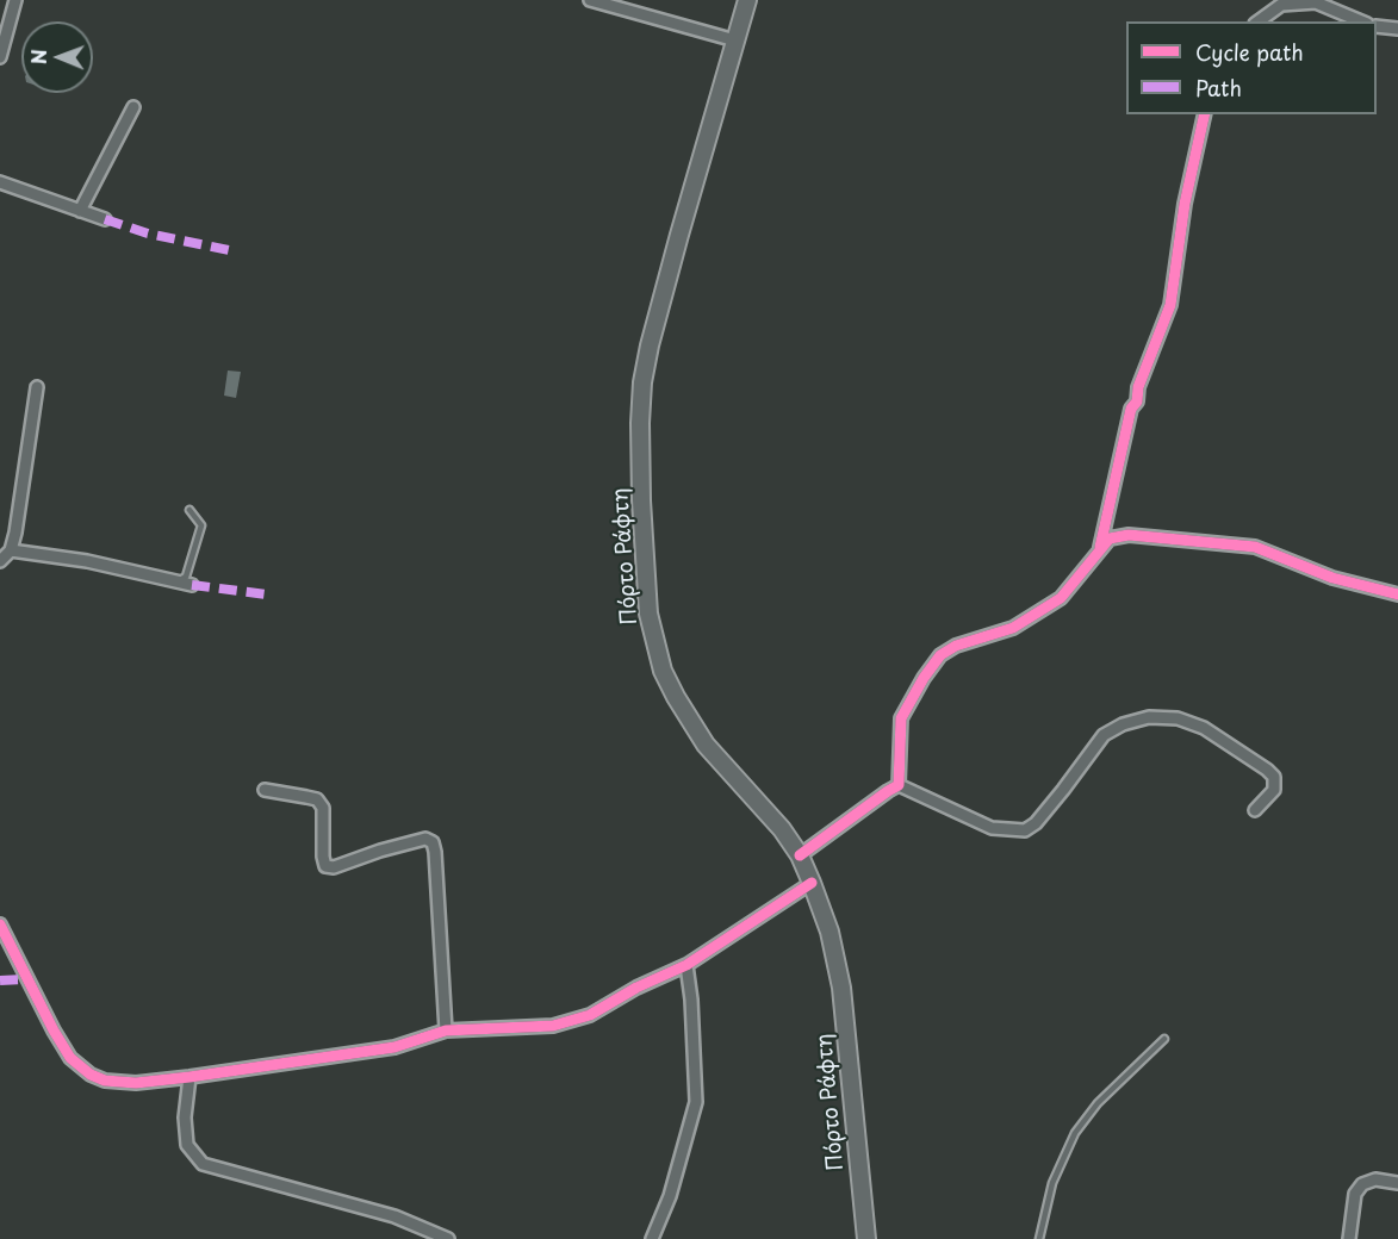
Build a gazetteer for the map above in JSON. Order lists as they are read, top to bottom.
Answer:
{
  "streets": {
    "main road": ["Πόρτο Ράφτη"]
  },
  "legend": ["Cycle path", "Path"],
  "north": "left"
}
